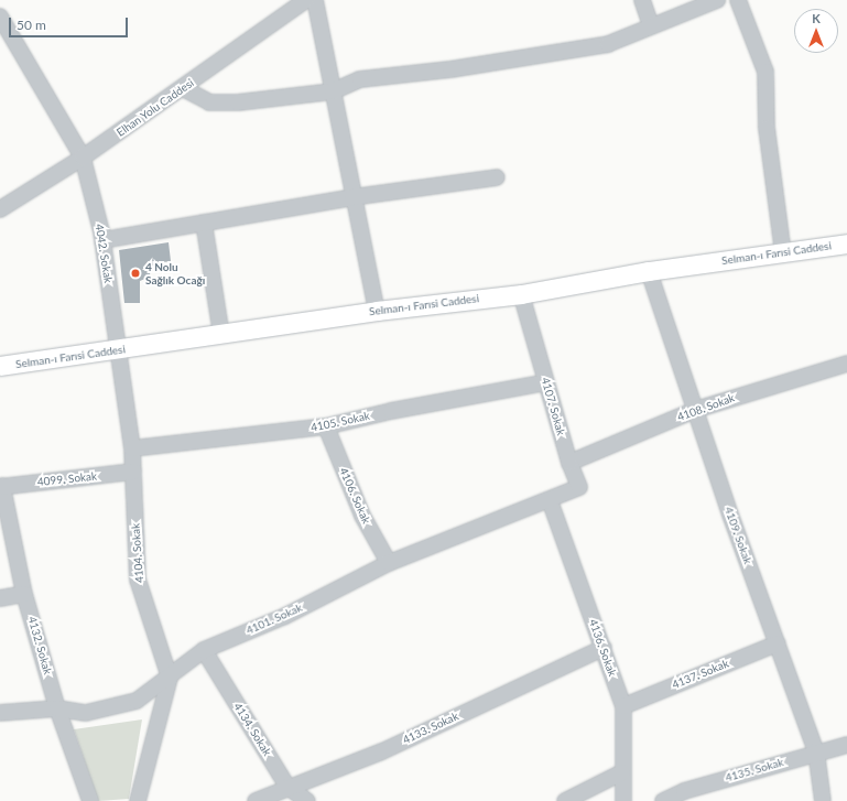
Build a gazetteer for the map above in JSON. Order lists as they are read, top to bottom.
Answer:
{
  "streets": {
    "main road": ["Selman-ı Farısi Caddesi"],
    "street": [
      "Elhan Yolu Caddesi",
      "4042. Sokak",
      "4107. Sokak",
      "4108. Sokak",
      "4105. Sokak",
      "4099. Sokak",
      "4106. Sokak",
      "4109. Sokak",
      "4104. Sokak",
      "4101. Sokak",
      "4132. Sokak",
      "4136. Sokak",
      "4137. Sokak",
      "4133. Sokak",
      "4134. Sokak",
      "4135. Sokak"
    ]
  },
  "crossings": [
    ["Elhan Yolu Caddesi", "4042. Sokak"],
    ["4042. Sokak", "Selman-ı Farısi Caddesi"],
    ["4042. Sokak", "4104. Sokak"],
    ["Selman-ı Farısi Caddesi", "4107. Sokak"],
    ["Selman-ı Farısi Caddesi", "4109. Sokak"],
    ["Selman-ı Farısi Caddesi", "4104. Sokak"],
    ["4107. Sokak", "4108. Sokak"],
    ["4107. Sokak", "4105. Sokak"],
    ["4107. Sokak", "4101. Sokak"],
    ["4107. Sokak", "4136. Sokak"],
    ["4108. Sokak", "4109. Sokak"],
    ["4105. Sokak", "4106. Sokak"],
    ["4105. Sokak", "4104. Sokak"],
    ["4099. Sokak", "4104. Sokak"],
    ["4099. Sokak", "4132. Sokak"],
    ["4106. Sokak", "4101. Sokak"],
    ["4109. Sokak", "4137. Sokak"],
    ["4109. Sokak", "4135. Sokak"],
    ["4104. Sokak", "4101. Sokak"],
    ["4101. Sokak", "4132. Sokak"],
    ["4101. Sokak", "4136. Sokak"],
    ["4101. Sokak", "4134. Sokak"],
    ["4136. Sokak", "4137. Sokak"],
    ["4136. Sokak", "4133. Sokak"],
    ["4133. Sokak", "4134. Sokak"]
  ],
  "places": ["4 Nolu Sağlık Ocağı"],
  "scale_bar": "50 m",
  "north": "top"
}
